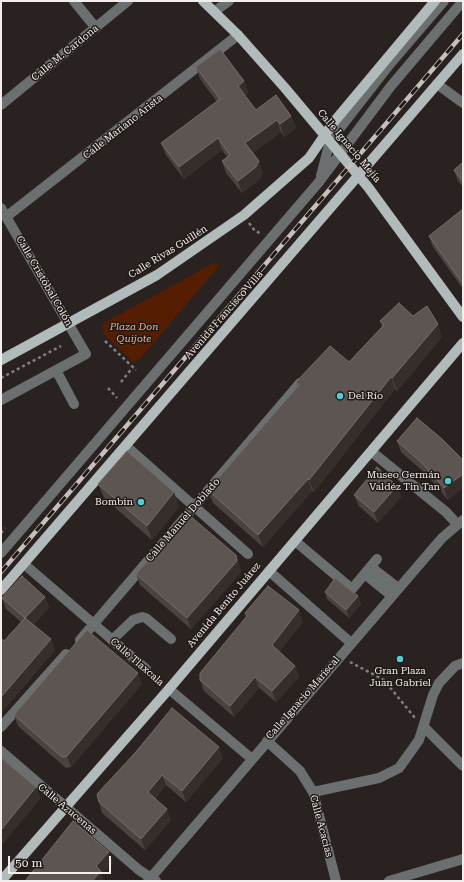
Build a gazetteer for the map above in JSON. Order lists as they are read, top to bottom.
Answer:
{
  "streets": {
    "main road": [
      "Calle Ignacio Mejía",
      "Calle Rivas Guillén",
      "Avenida Francisco Villa",
      "Avenida Benito Juárez"
    ],
    "street": [
      "Calle M. Cardona",
      "Calle Mariano Arista",
      "Calle Cristóbal Colón",
      "Calle Manuel Doblado",
      "Calle Tlaxcala",
      "Calle Ignacio Mariscal",
      "Calle Azucenas",
      "Calle Acacias"
    ]
  },
  "crossings": [
    ["Calle Mariano Arista", "Calle Ignacio Mejía"],
    ["Calle Mariano Arista", "Calle Cristóbal Colón"],
    ["Calle Ignacio Mejía", "Calle Rivas Guillén"],
    ["Calle Ignacio Mejía", "Avenida Francisco Villa"],
    ["Calle Rivas Guillén", "Calle Cristóbal Colón"],
    ["Calle Rivas Guillén", "Avenida Francisco Villa"],
    ["Avenida Francisco Villa", "Calle Tlaxcala"],
    ["Calle Manuel Doblado", "Calle Tlaxcala"],
    ["Avenida Benito Juárez", "Calle Tlaxcala"],
    ["Avenida Benito Juárez", "Calle Azucenas"],
    ["Calle Tlaxcala", "Calle Ignacio Mariscal"],
    ["Calle Ignacio Mariscal", "Calle Azucenas"],
    ["Calle Ignacio Mariscal", "Calle Acacias"]
  ],
  "parks": ["Plaza Don Quijote"],
  "places": [
    "Del Río",
    "Museo Germán Valdéz Tin Tan",
    "Bombín",
    "Gran Plaza Juan Gabriel"
  ],
  "scale_bar": "50 m"
}
